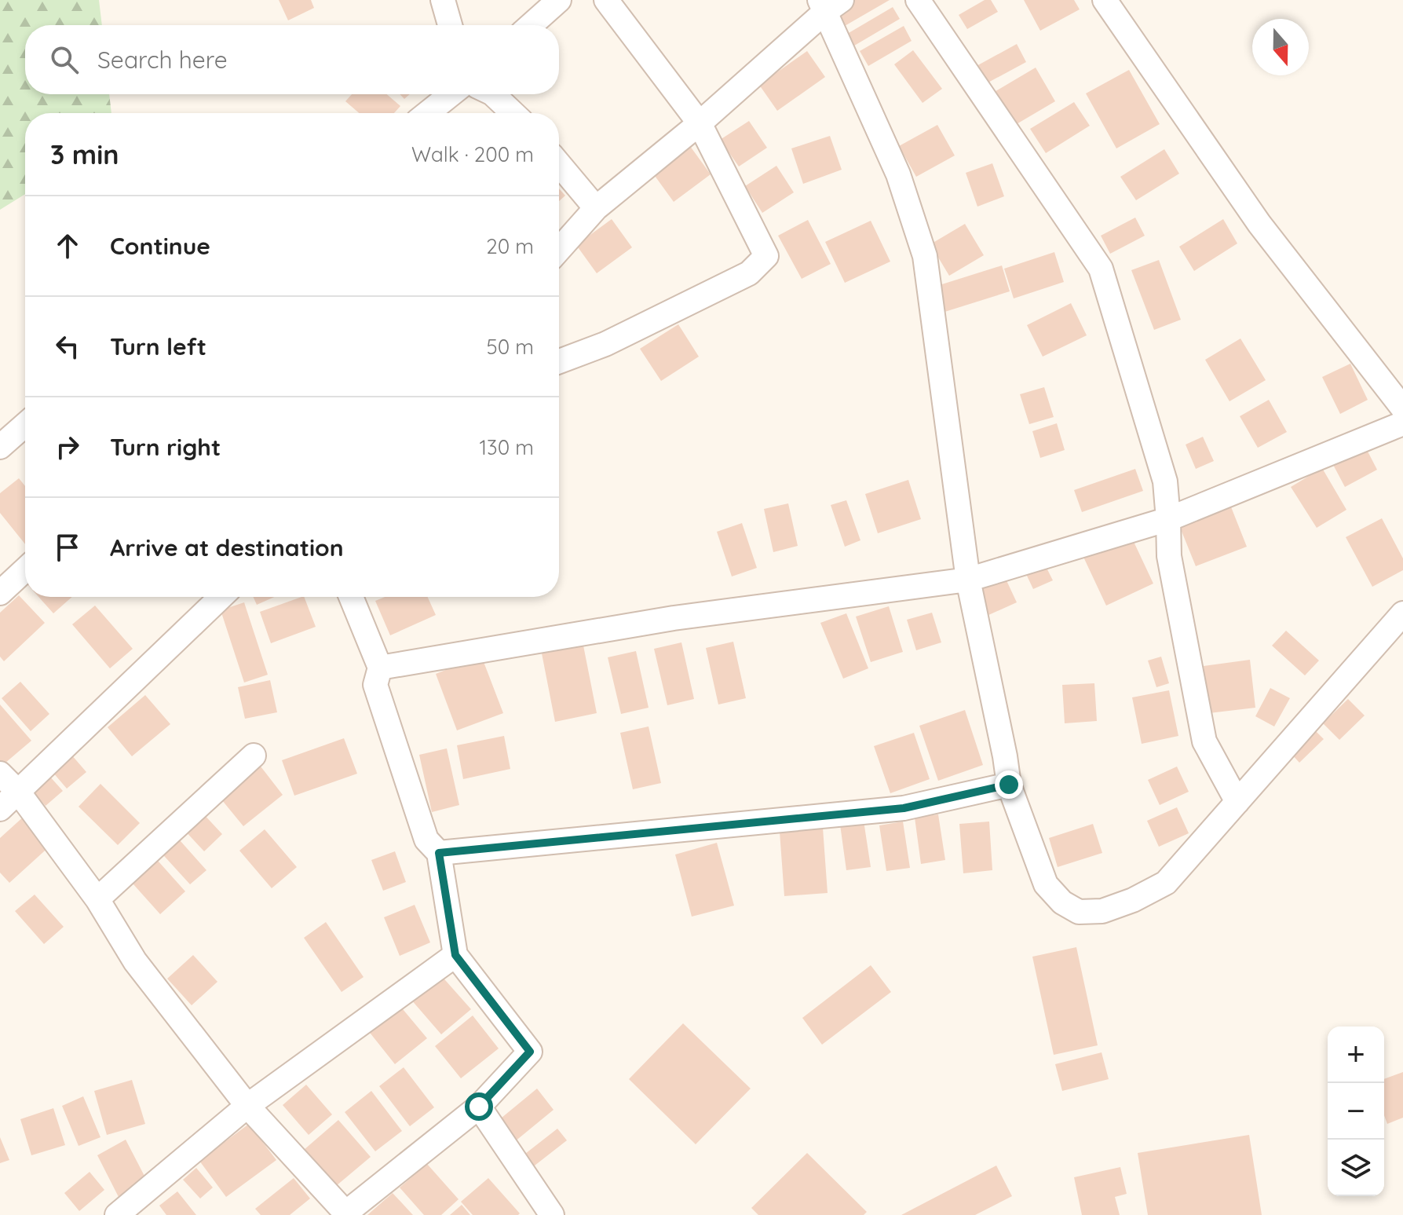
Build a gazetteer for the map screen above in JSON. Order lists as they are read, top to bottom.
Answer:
{
  "north": "bottom",
  "page": {
    "search": "Search here",
    "heading": ["3 min", "Walk · 200 m"],
    "list": [
      ["Continue", "20 m"],
      ["Turn left", "50 m"],
      ["Turn right", "130 m"],
      "Arrive at destination"
    ],
    "map_buttons": ["+", "−"]
  }
}
